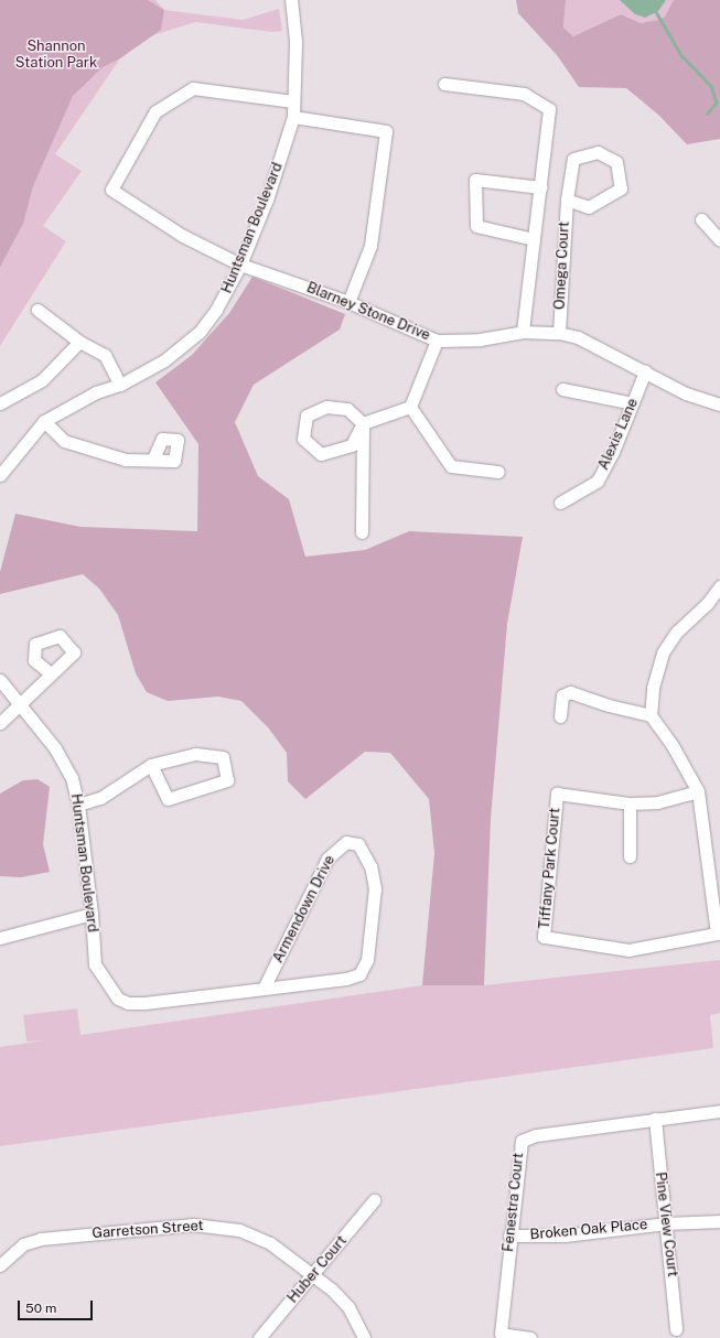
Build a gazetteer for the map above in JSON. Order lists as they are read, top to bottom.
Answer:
{
  "streets": {
    "street": [
      "Huntsman Boulevard",
      "Omega Court",
      "Blarney Stone Drive",
      "Alexis Lane",
      "Tiffany Park Court",
      "Armendown Drive",
      "Fenestra Court",
      "Pine View Court",
      "Garretson Street",
      "Broken Oak Place",
      "Huber Court"
    ]
  },
  "crossings": [
    ["Huntsman Boulevard", "Blarney Stone Drive"],
    ["Huntsman Boulevard", "Armendown Drive"],
    ["Omega Court", "Blarney Stone Drive"],
    ["Blarney Stone Drive", "Alexis Lane"],
    ["Fenestra Court", "Pine View Court"],
    ["Fenestra Court", "Broken Oak Place"],
    ["Pine View Court", "Broken Oak Place"],
    ["Garretson Street", "Huber Court"]
  ],
  "parks": ["Shannon Station Park"],
  "scale_bar": "50 m"
}
